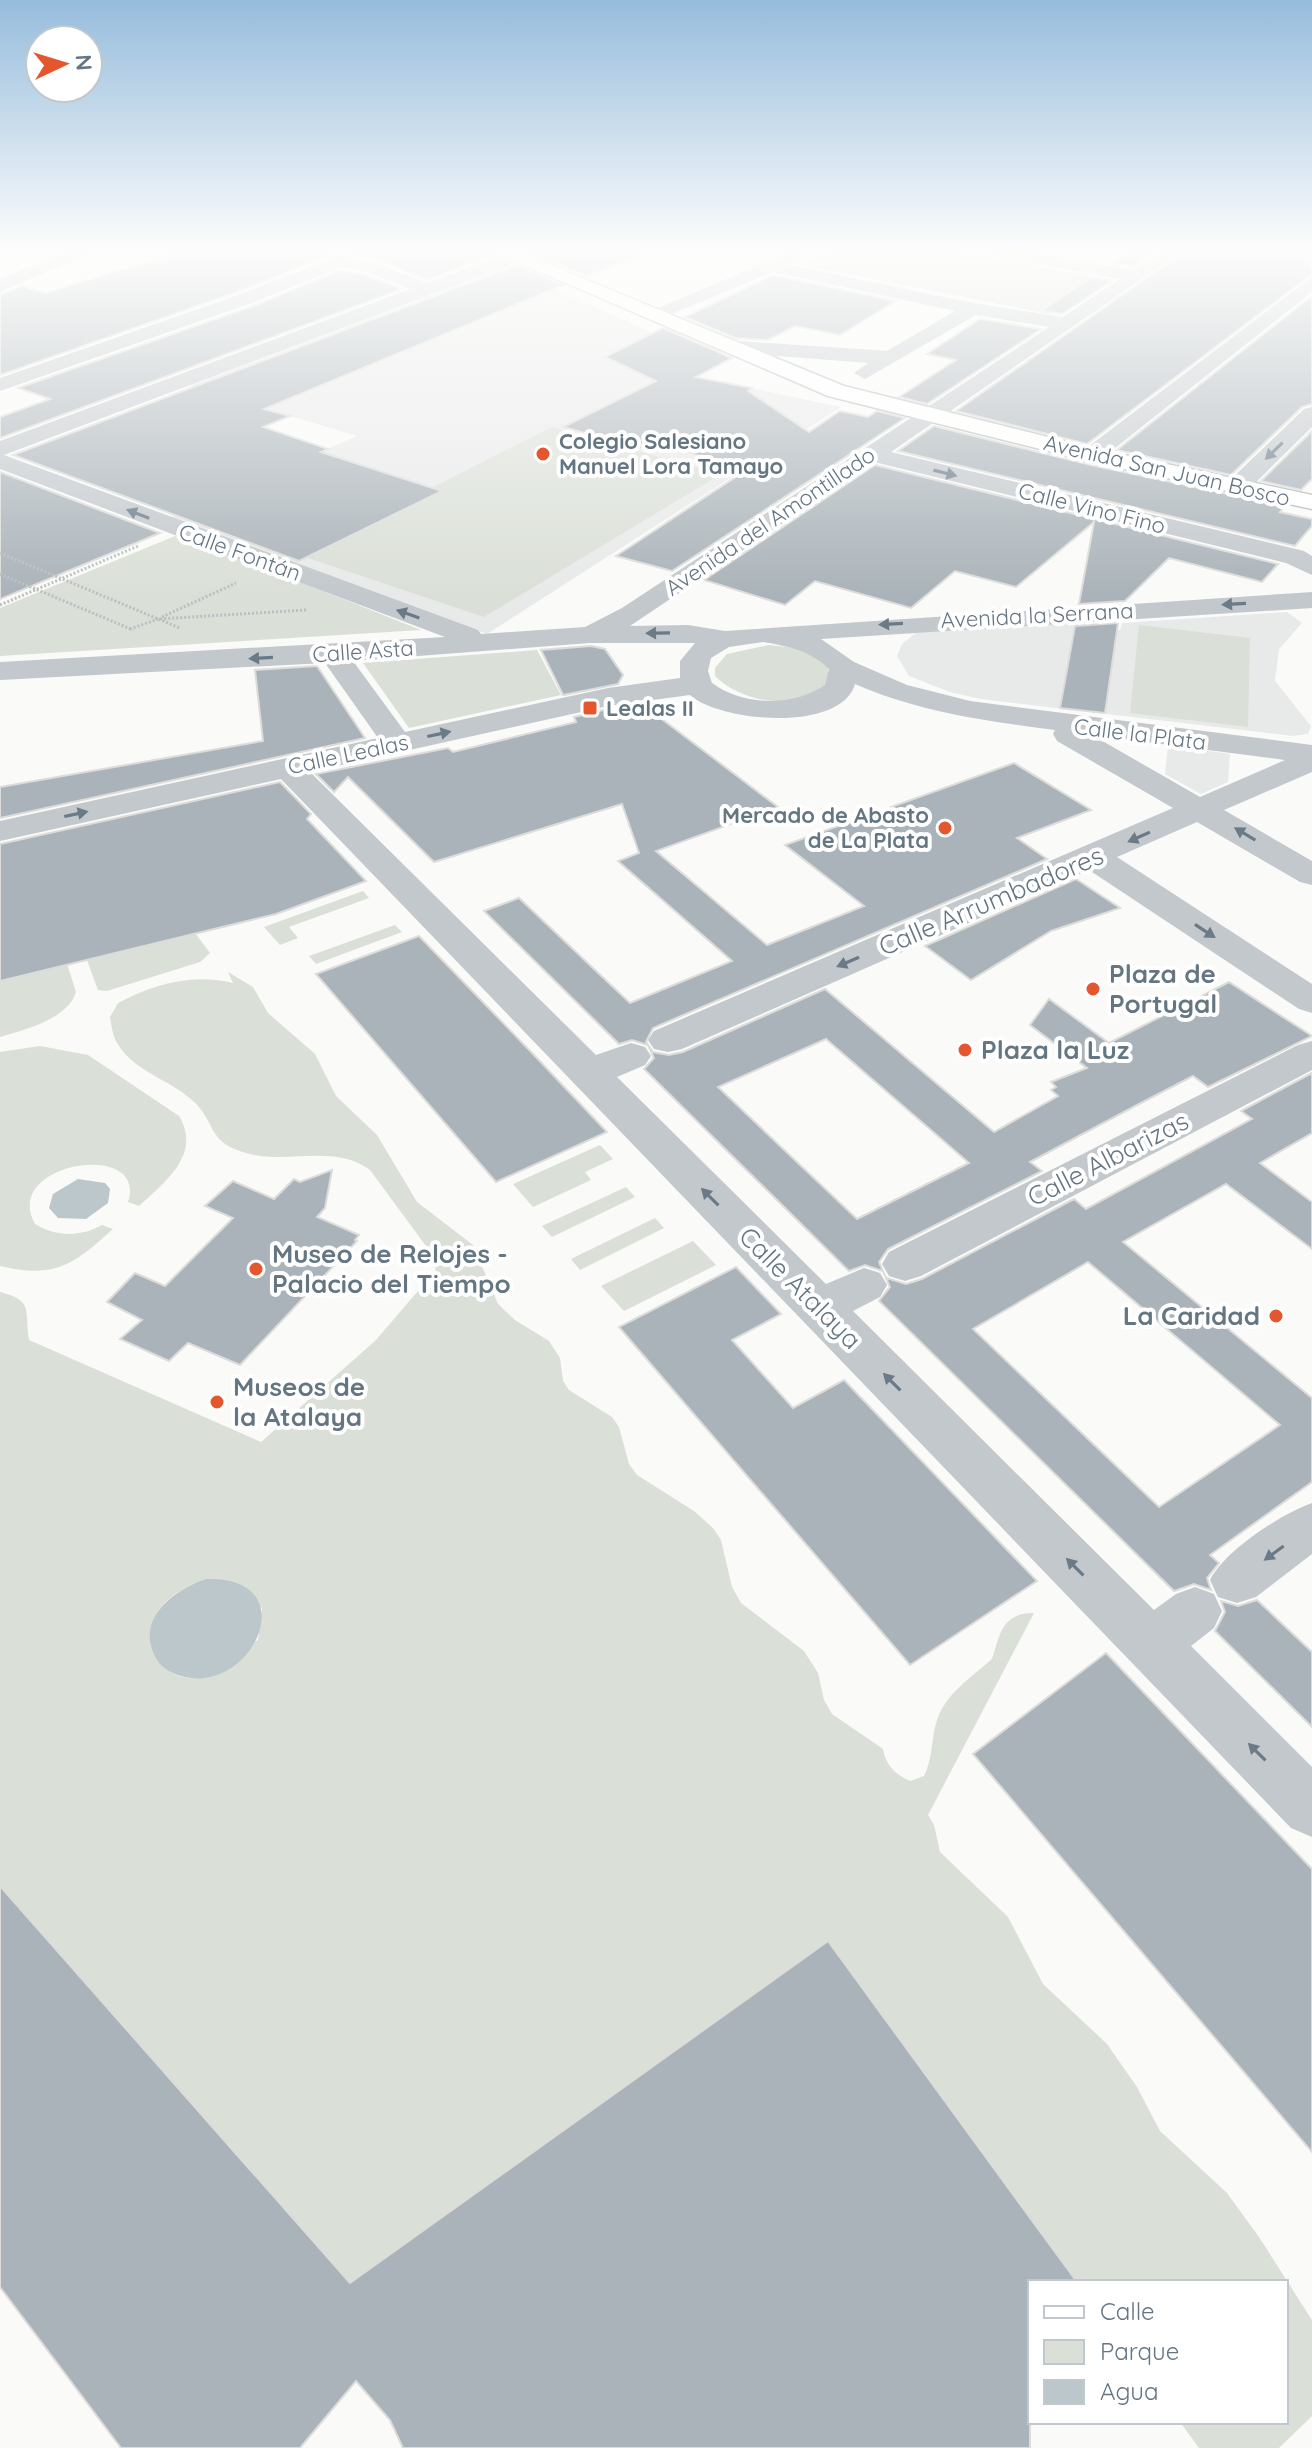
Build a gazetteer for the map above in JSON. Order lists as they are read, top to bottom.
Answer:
{
  "streets": {
    "main road": ["Avenida San Juan Bosco"],
    "street": [
      "Calle Vino Fino",
      "Avenida del Amontillado",
      "Calle Fontán",
      "Avenida la Serrana",
      "Calle Asta",
      "Calle la Plata",
      "Calle Lealas",
      "Calle Arrumbadores",
      "Calle Albarizas",
      "Calle Atalaya"
    ]
  },
  "crossings": [
    ["Avenida San Juan Bosco", "Avenida del Amontillado"],
    ["Calle Vino Fino", "Avenida del Amontillado"],
    ["Avenida del Amontillado", "Calle Asta"],
    ["Calle Fontán", "Calle Asta"],
    ["Avenida la Serrana", "Calle Asta"],
    ["Avenida la Serrana", "Calle la Plata"],
    ["Calle la Plata", "Calle Lealas"],
    ["Calle la Plata", "Calle Arrumbadores"],
    ["Calle Lealas", "Calle Atalaya"]
  ],
  "one_way": [
    "Calle Vino Fino",
    "Calle Fontán",
    "Avenida la Serrana",
    "Calle Asta",
    "Calle Arrumbadores",
    "Calle Atalaya"
  ],
  "places": {
    "other": [
      "Colegio Salesiano Manuel Lora Tamayo",
      "Mercado de Abasto de La Plata",
      "Plaza de Portugal",
      "Plaza la Luz",
      "Museo de Relojes - Palacio del Tiempo",
      "La Caridad",
      "Museos de la Atalaya"
    ],
    "transit": ["Lealas II"]
  },
  "legend": ["Calle", "Parque", "Agua"],
  "north": "right"
}
